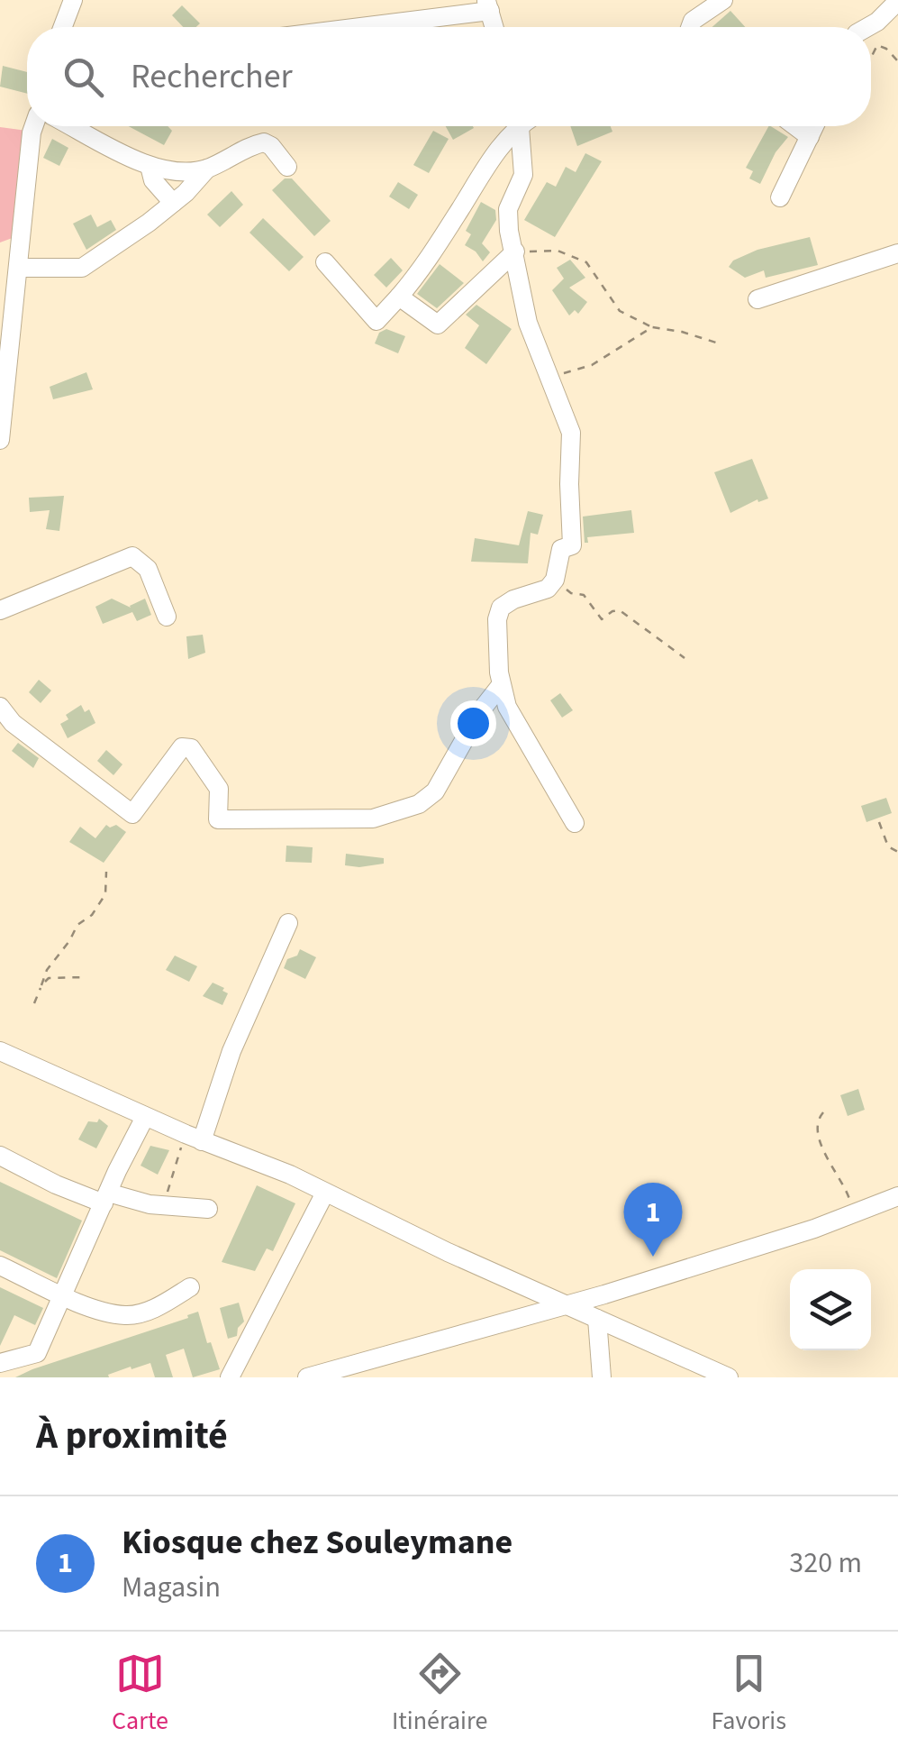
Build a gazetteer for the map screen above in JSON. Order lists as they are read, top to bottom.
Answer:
{
  "page": {
    "search": "Rechercher",
    "pins": "1",
    "heading": "À proximité",
    "list": [
      {
        "mark": "1",
        "name": "Kiosque chez Souleymane",
        "note": "Magasin",
        "value": "320 m"
      }
    ],
    "nav": ["Carte", "Itinéraire", "Favoris"]
  }
}
